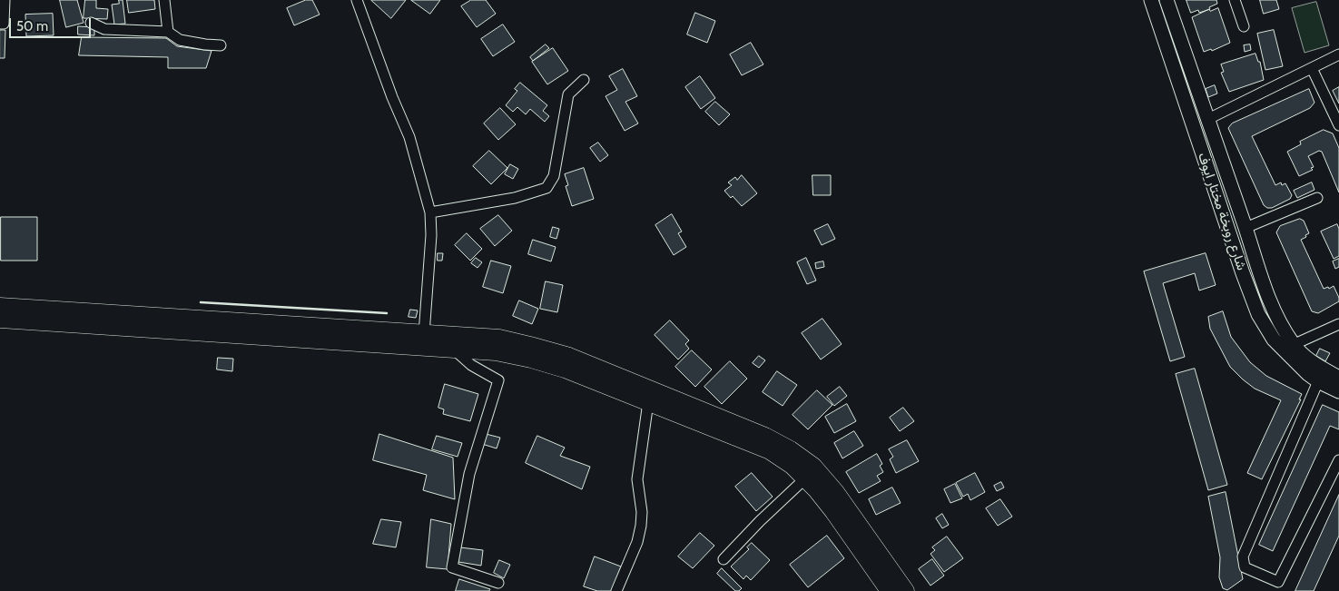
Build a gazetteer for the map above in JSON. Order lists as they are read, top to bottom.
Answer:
{
  "streets": {
    "street": ["شارع روبخة مختار ايوف"]
  },
  "scale_bar": "50 m"
}
